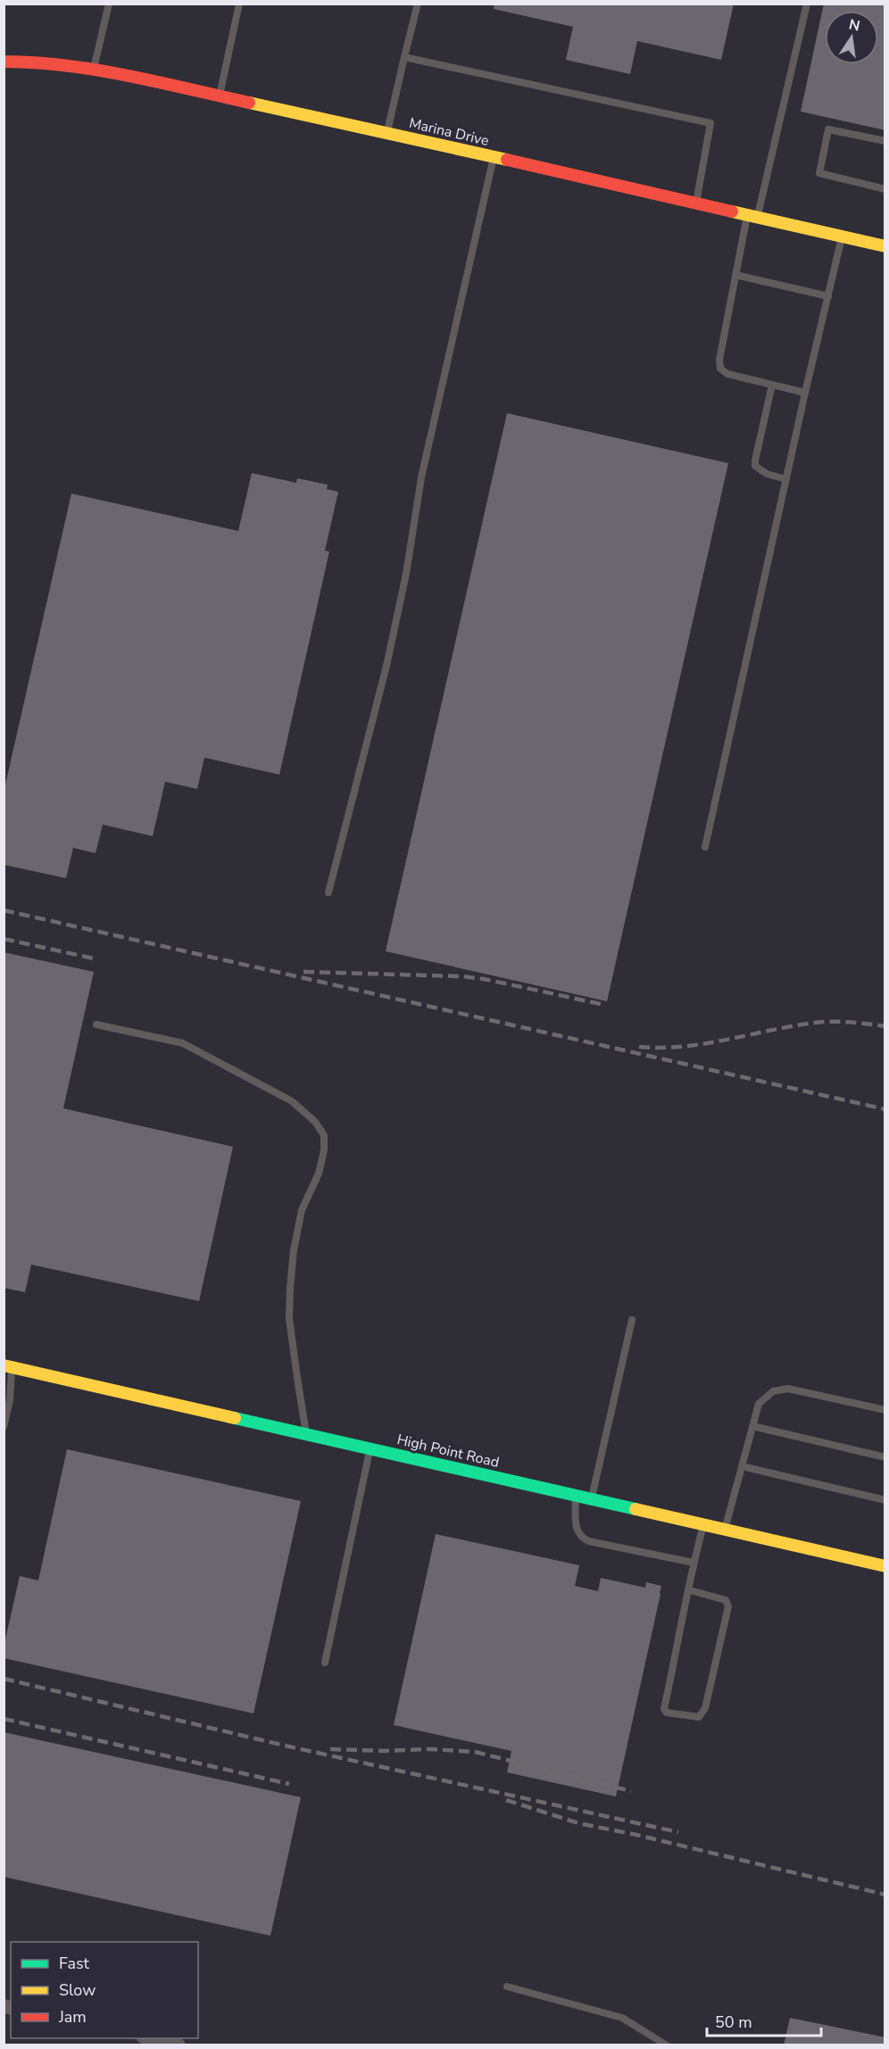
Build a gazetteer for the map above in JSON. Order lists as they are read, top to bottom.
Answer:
{
  "streets": {
    "street": ["Marina Drive", "High Point Road"]
  },
  "legend": ["Fast", "Slow", "Jam"],
  "scale_bar": "50 m",
  "north": "top"
}
